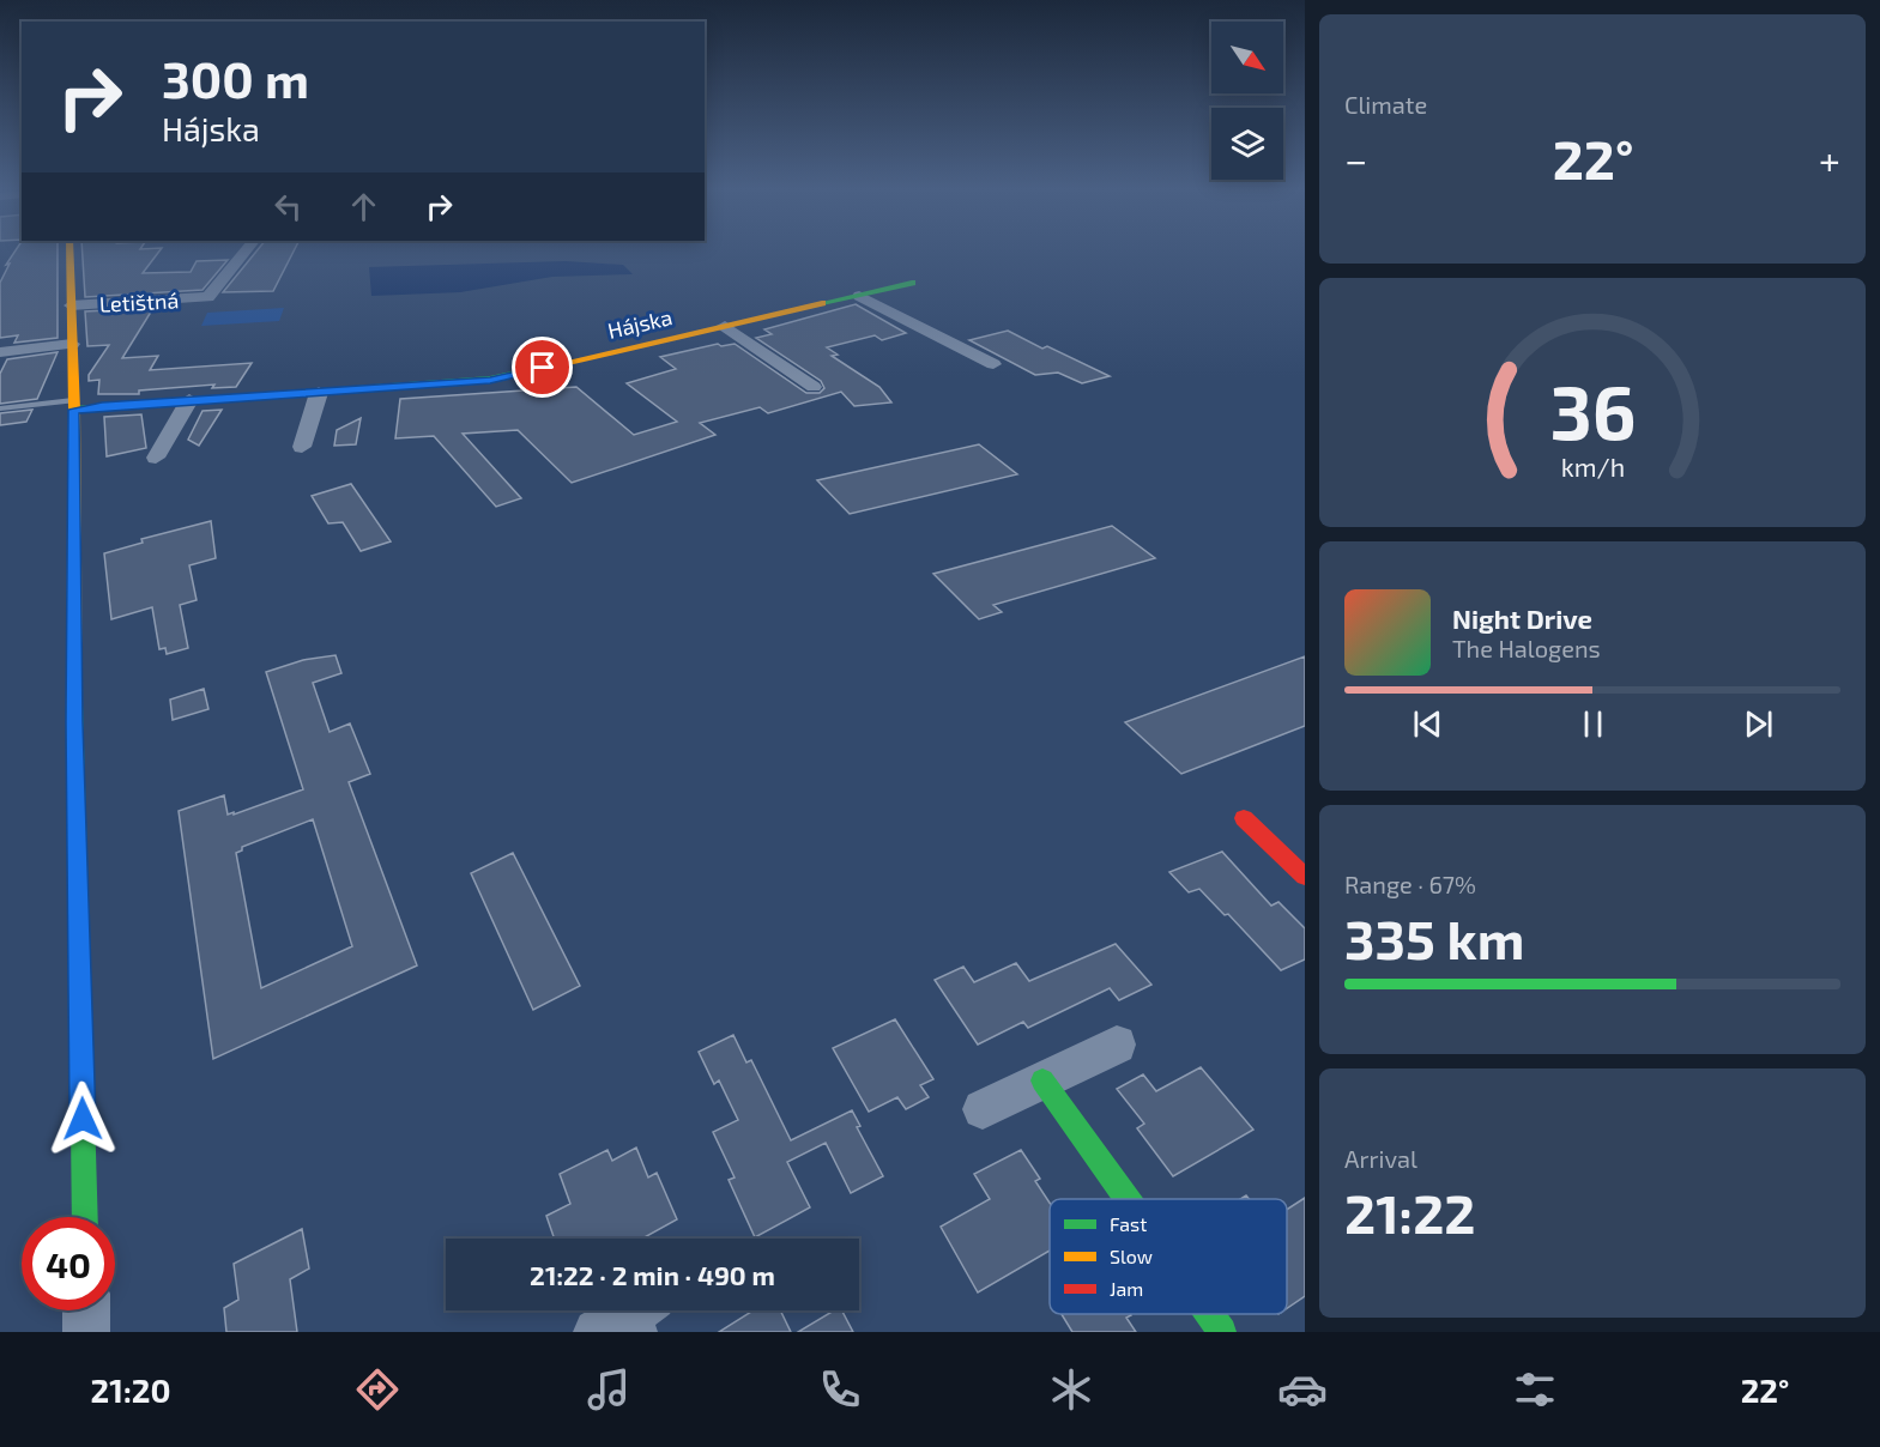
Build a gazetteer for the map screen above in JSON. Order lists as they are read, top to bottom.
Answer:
{
  "streets": {
    "street": ["Letištná", "Hájska"]
  },
  "crossings": [
    ["Letištná", "Hájska"]
  ],
  "legend": ["Fast", "Slow", "Jam"],
  "north": "bottom right",
  "page": {
    "tile": [
      "Climate",
      ["Range · 67%", "335 km"],
      ["Arrival", "21:22"]
    ],
    "turn": ["300 m", "Hájska"],
    "heat": ["−", "22°", "+"],
    "song": ["Night Drive", "The Halogens"],
    "limit": "40",
    "trip": "21:22 · 2 min · 490 m",
    "tabs": ["21:20", "22°"],
    "gauge": ["36", "km/h"]
  }
}
